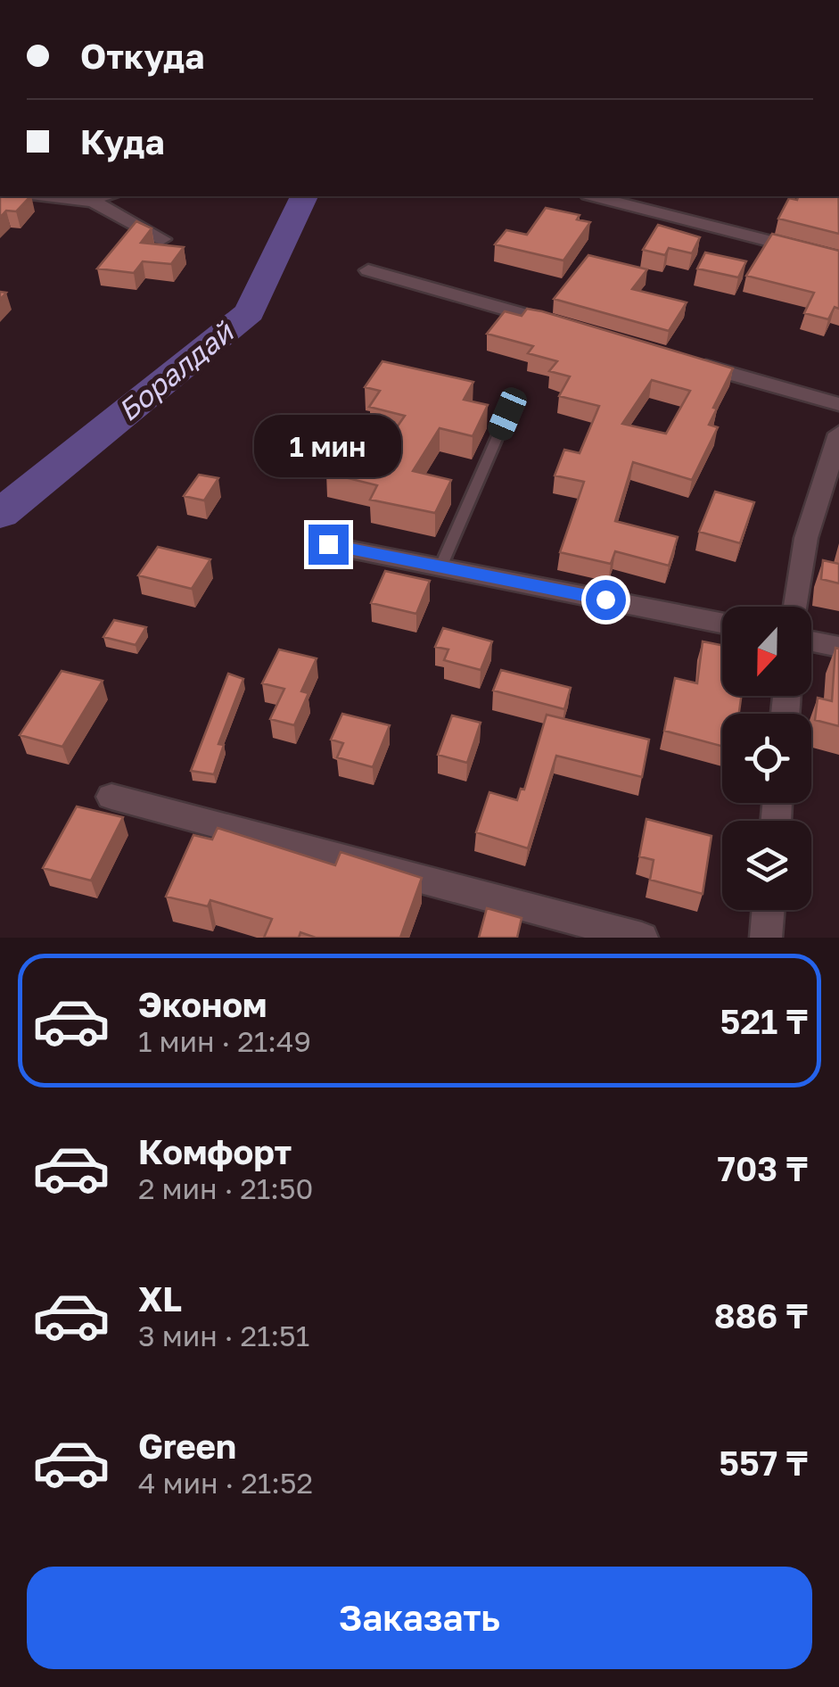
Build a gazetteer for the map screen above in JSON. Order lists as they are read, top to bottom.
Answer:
{
  "water": ["Боралдай"],
  "north": "bottom",
  "page": {
    "banner": ["Откуда", "Куда"],
    "bubble": "1 мин",
    "list": [
      {
        "name": "Эконом",
        "note": "1 мин · 21:49",
        "value": "521 ₸"
      },
      {
        "name": "Комфорт",
        "note": "2 мин · 21:50",
        "value": "703 ₸"
      },
      {
        "name": "XL",
        "note": "3 мин · 21:51",
        "value": "886 ₸"
      },
      {
        "name": "Green",
        "note": "4 мин · 21:52",
        "value": "557 ₸"
      }
    ],
    "buttons": "Заказать"
  }
}
